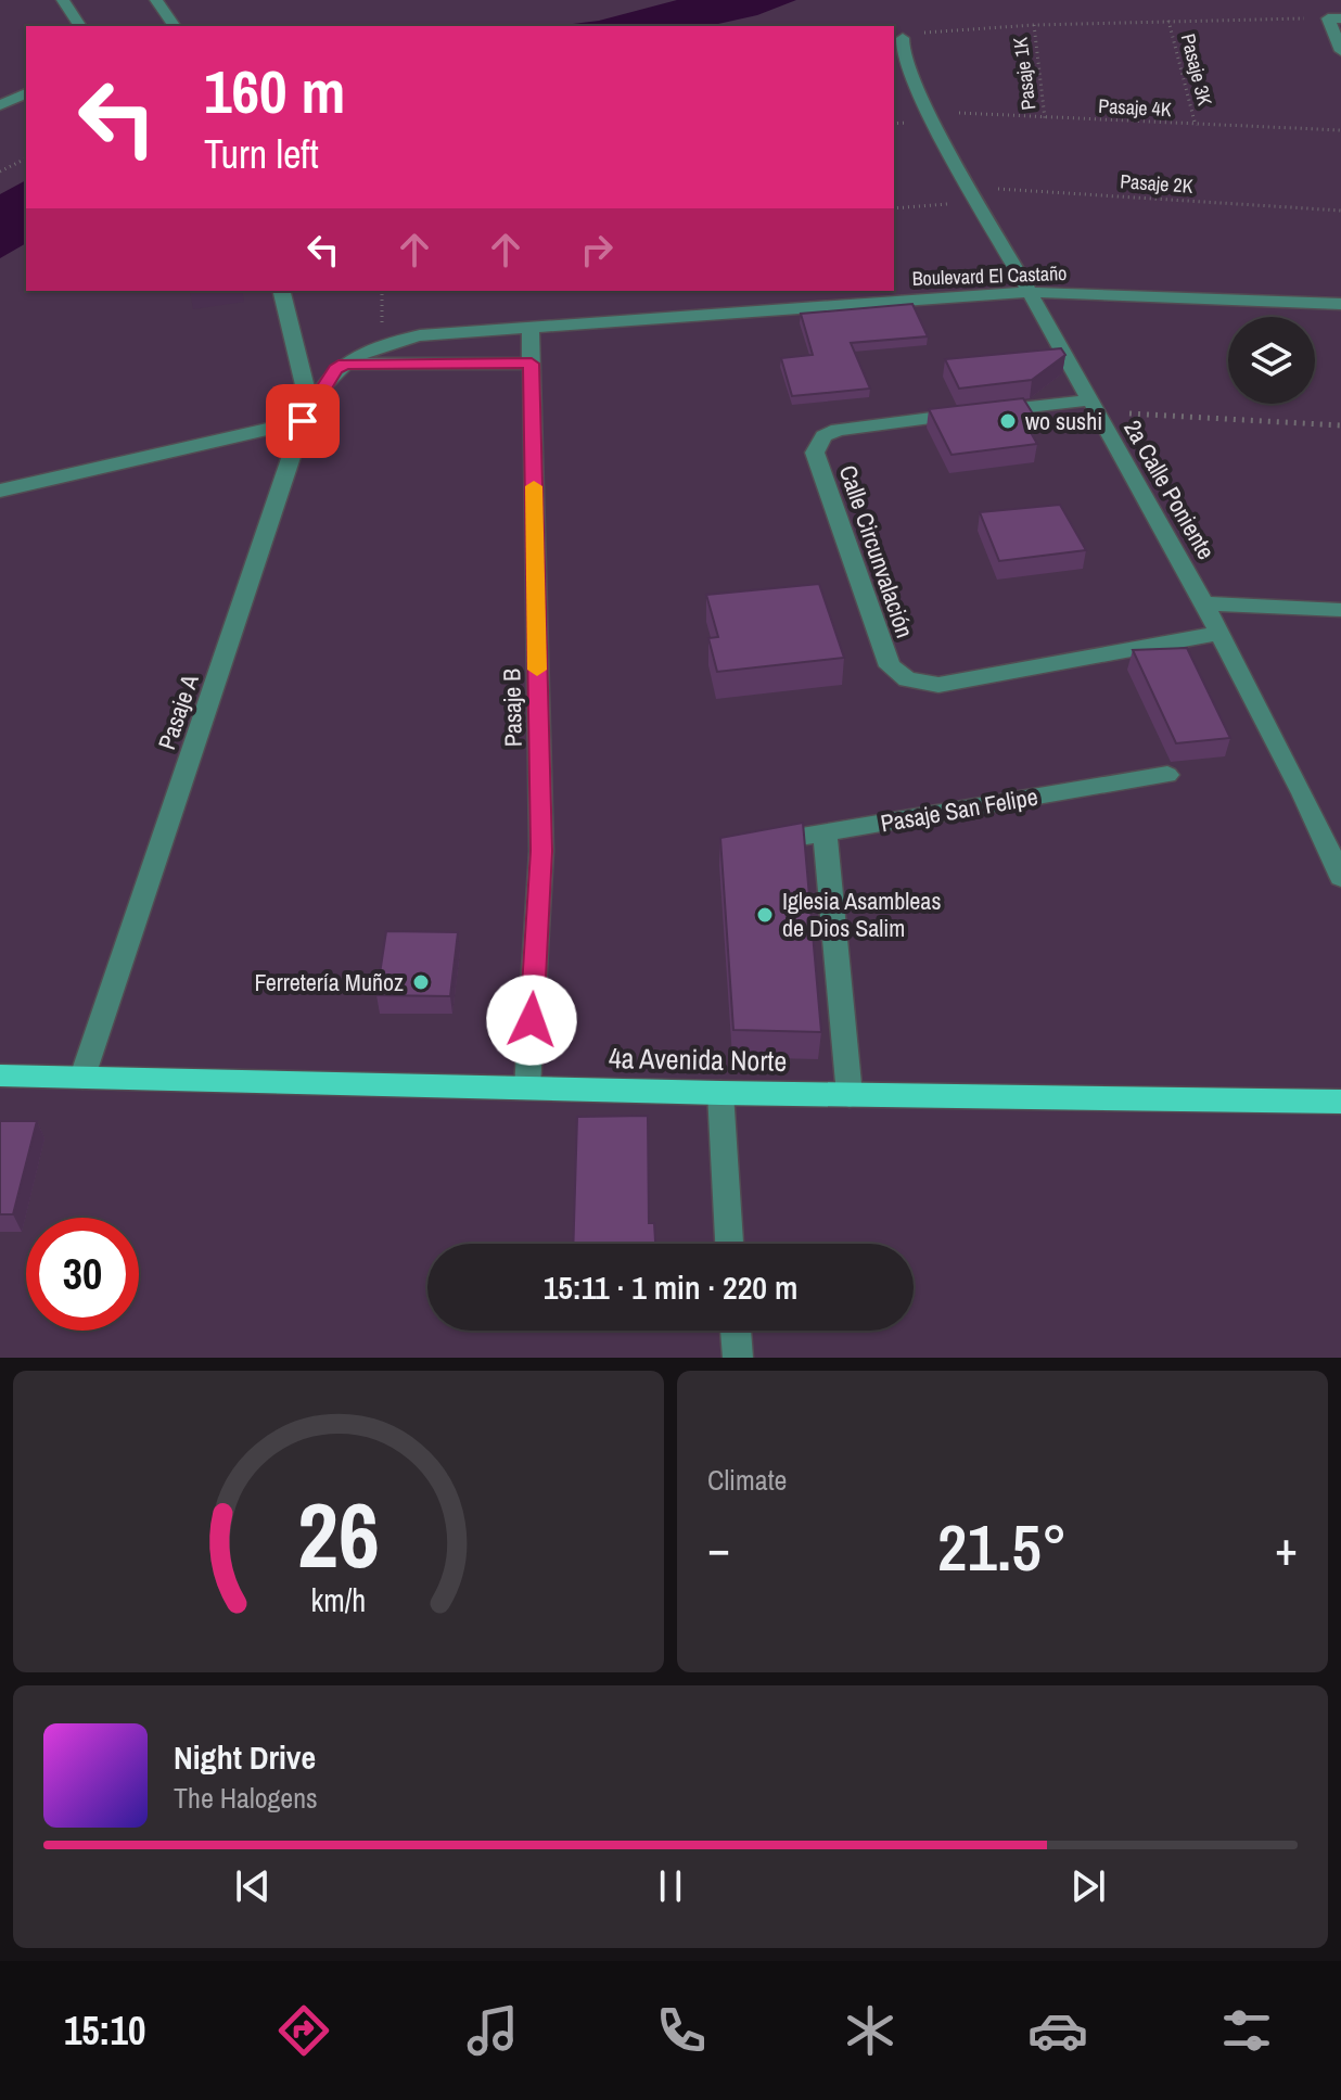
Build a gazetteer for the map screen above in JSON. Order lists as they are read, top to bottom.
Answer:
{
  "streets": {
    "main road": ["4a Avenida Norte"],
    "street": [
      "Boulevard El Castaño",
      "2a Calle Poniente",
      "Calle Circunvalación",
      "Pasaje B",
      "Pasaje A",
      "Pasaje San Felipe"
    ],
    "path": [
      "Pasaje 3K",
      "Pasaje 1K",
      "Pasaje 4K",
      "Pasaje 2K"
    ]
  },
  "crossings": [
    ["Pasaje 3K", "Pasaje 4K"],
    ["Pasaje 1K", "Pasaje 4K"],
    ["Pasaje 4K", "2a Calle Poniente"],
    ["Pasaje 2K", "2a Calle Poniente"],
    ["Boulevard El Castaño", "2a Calle Poniente"],
    ["Boulevard El Castaño", "Pasaje B"],
    ["Boulevard El Castaño", "Pasaje A"],
    ["2a Calle Poniente", "Calle Circunvalación"],
    ["Pasaje B", "4a Avenida Norte"],
    ["Pasaje A", "4a Avenida Norte"]
  ],
  "places": ["wo sushi", "Iglesia Asambleas de Dios Salim", "Ferretería Muñoz"],
  "page": {
    "turn": ["160 m", "Turn left"],
    "limit": "30",
    "trip": "15:11 · 1 min · 220 m",
    "tile": "Climate",
    "heat": ["−", "21.5°", "+"],
    "song": ["Night Drive", "The Halogens"],
    "tabs": "15:10",
    "gauge": ["26", "km/h"]
  }
}
